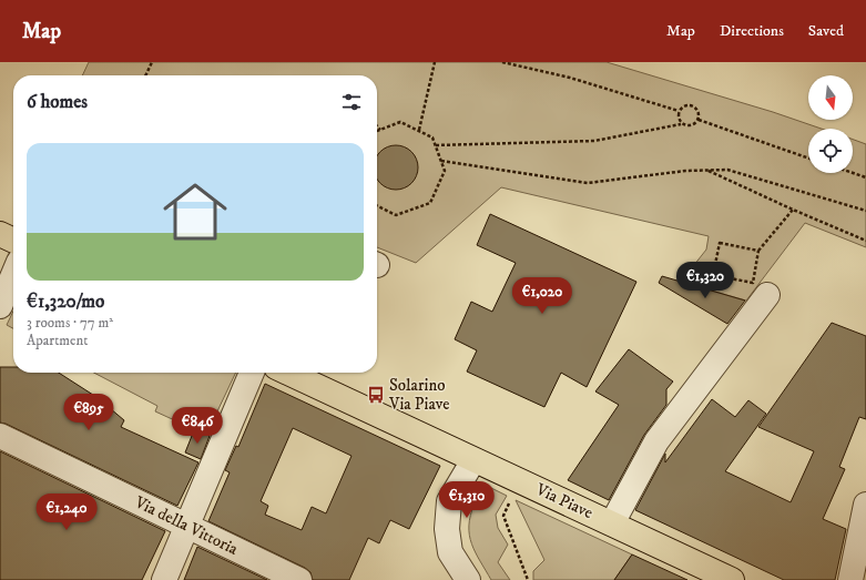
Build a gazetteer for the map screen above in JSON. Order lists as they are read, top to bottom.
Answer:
{
  "streets": {
    "main road": ["Via Piave"],
    "street": ["Via della Vittoria"]
  },
  "places": {
    "bus stop": ["Solarino Via Piave"]
  },
  "north": "bottom",
  "page": {
    "header": "Map",
    "nav": ["Map", "Directions", "Saved"],
    "heading": "6 homes",
    "list": [
      {
        "name": "€1,320/mo",
        "note": "3 rooms · 77 m² · Apartment"
      }
    ],
    "price": [
      "€1,320",
      "€1,020",
      "€895",
      "€846",
      "€1,310",
      "€1,240"
    ]
  }
}
